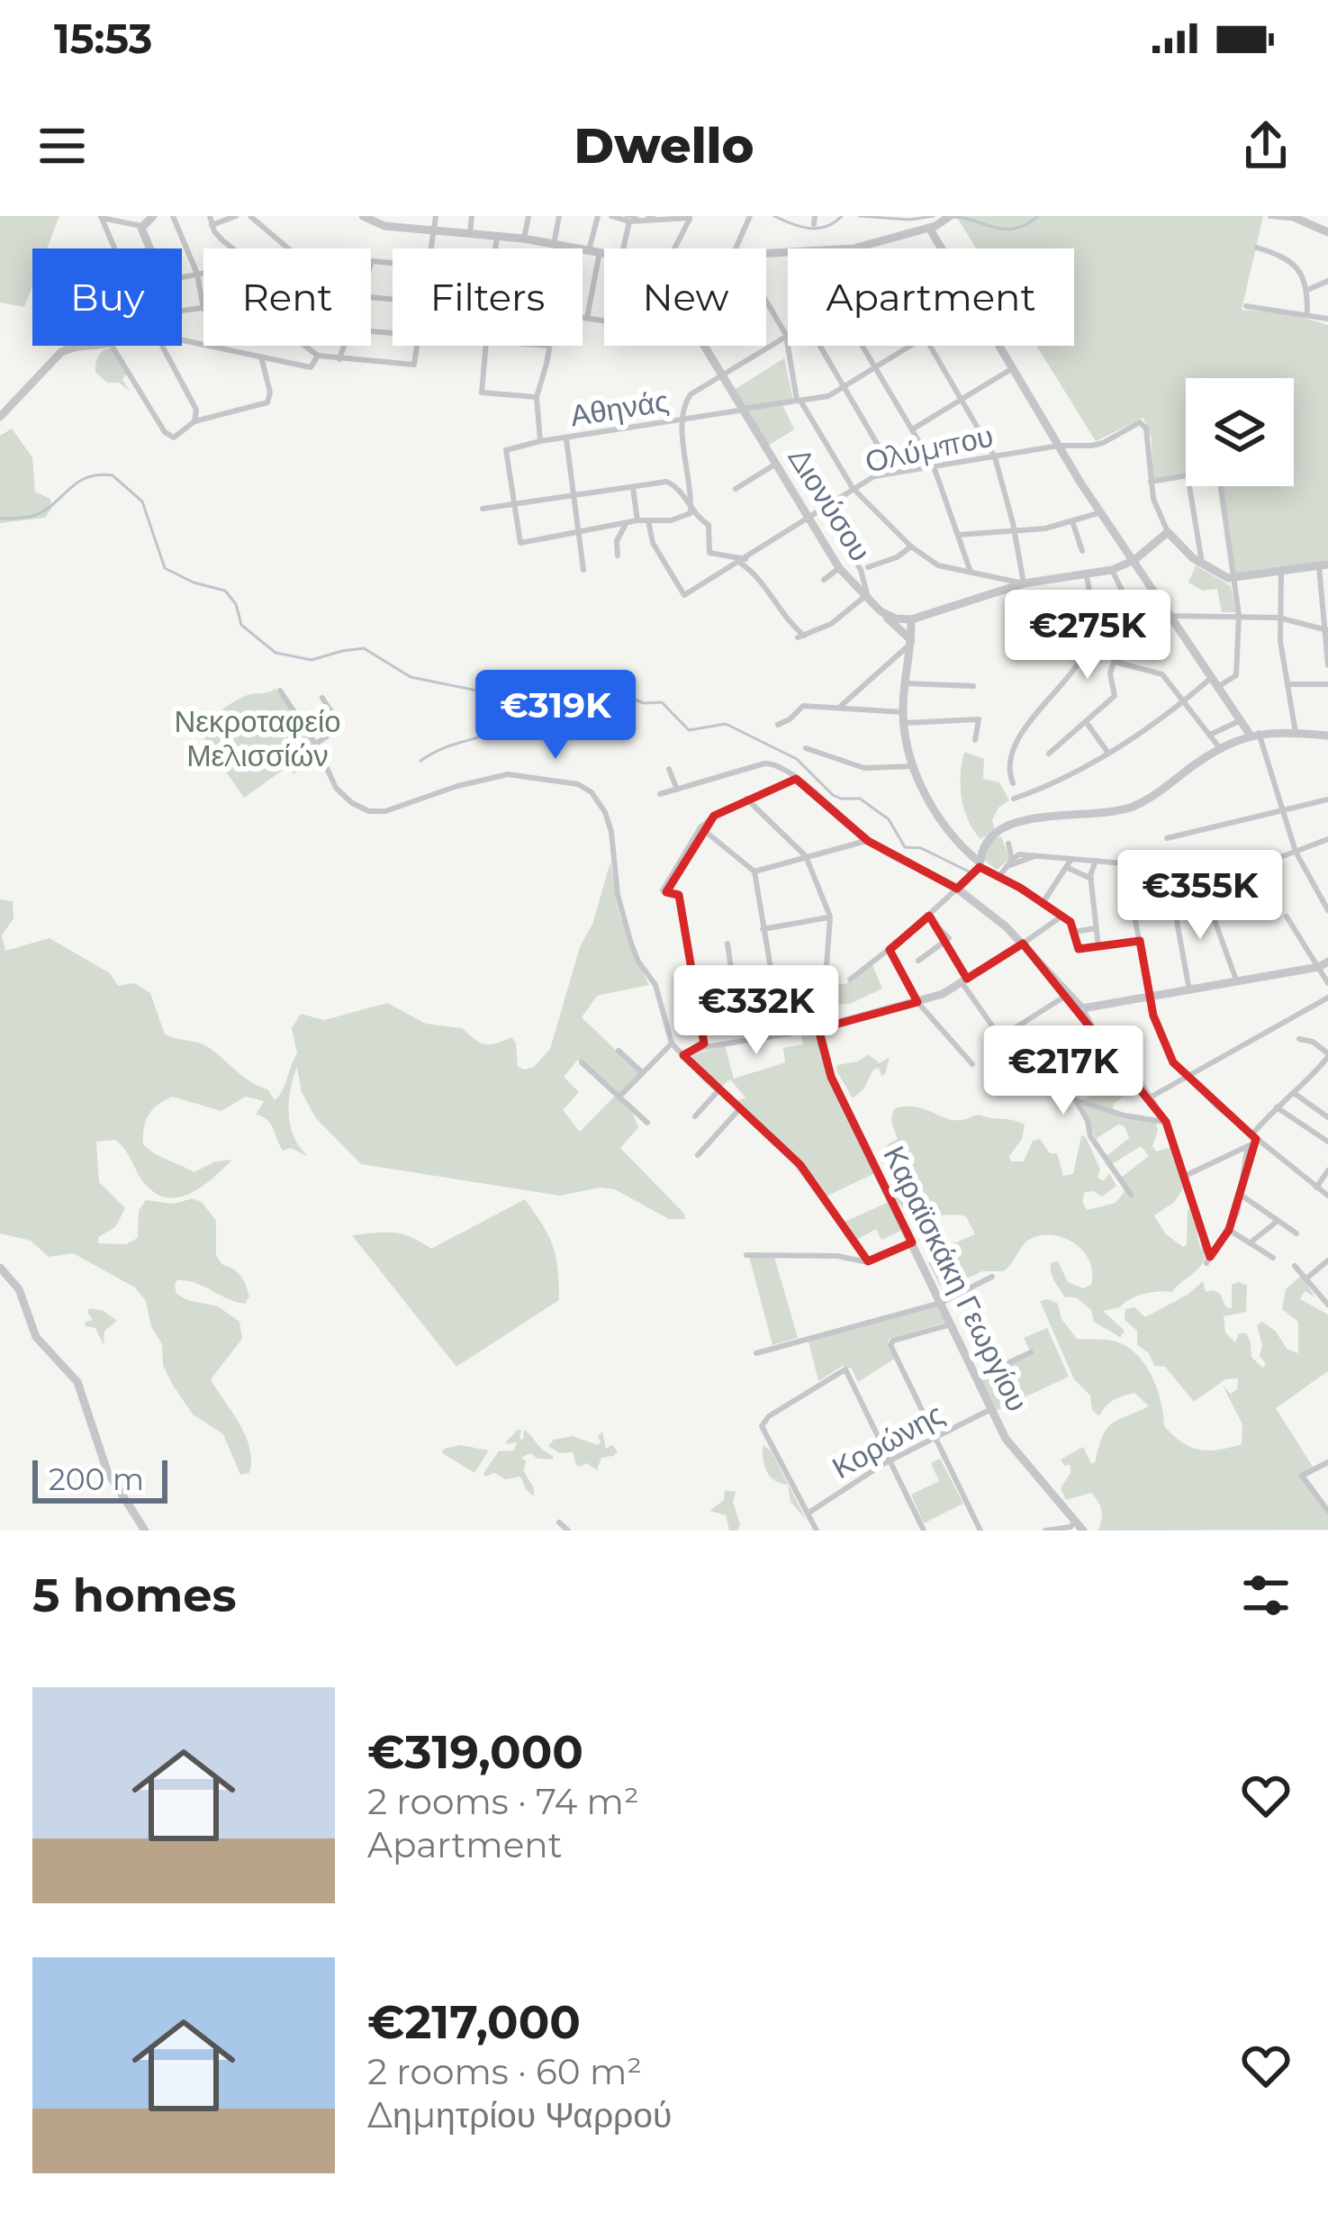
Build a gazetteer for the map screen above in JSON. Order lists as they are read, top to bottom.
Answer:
{
  "streets": {
    "street": [
      "Αθηνάς",
      "Ολύμπου",
      "Διονύσου",
      "Καραϊσκάκη Γεωργίου",
      "Κορώνης"
    ]
  },
  "crossings": [
    ["Αθηνάς", "Διονύσου"],
    ["Ολύμπου", "Διονύσου"],
    ["Καραϊσκάκη Γεωργίου", "Κορώνης"]
  ],
  "parks": ["Νεκροταφείο Μελισσίών"],
  "scale_bar": "200 m",
  "page": {
    "status": "15:53",
    "header": "Dwello",
    "chip": [
      "Buy",
      "Rent",
      "Filters",
      "New",
      "Apartment"
    ],
    "price": [
      "€275K",
      "€319K",
      "€355K",
      "€332K",
      "€217K"
    ],
    "scale": "200 m",
    "heading": "5 homes",
    "list": [
      {
        "name": "€319,000",
        "note": "2 rooms · 74 m² · Apartment"
      },
      {
        "name": "€217,000",
        "note": "2 rooms · 60 m² · Δημητρίου Ψαρρού"
      }
    ]
  }
}
